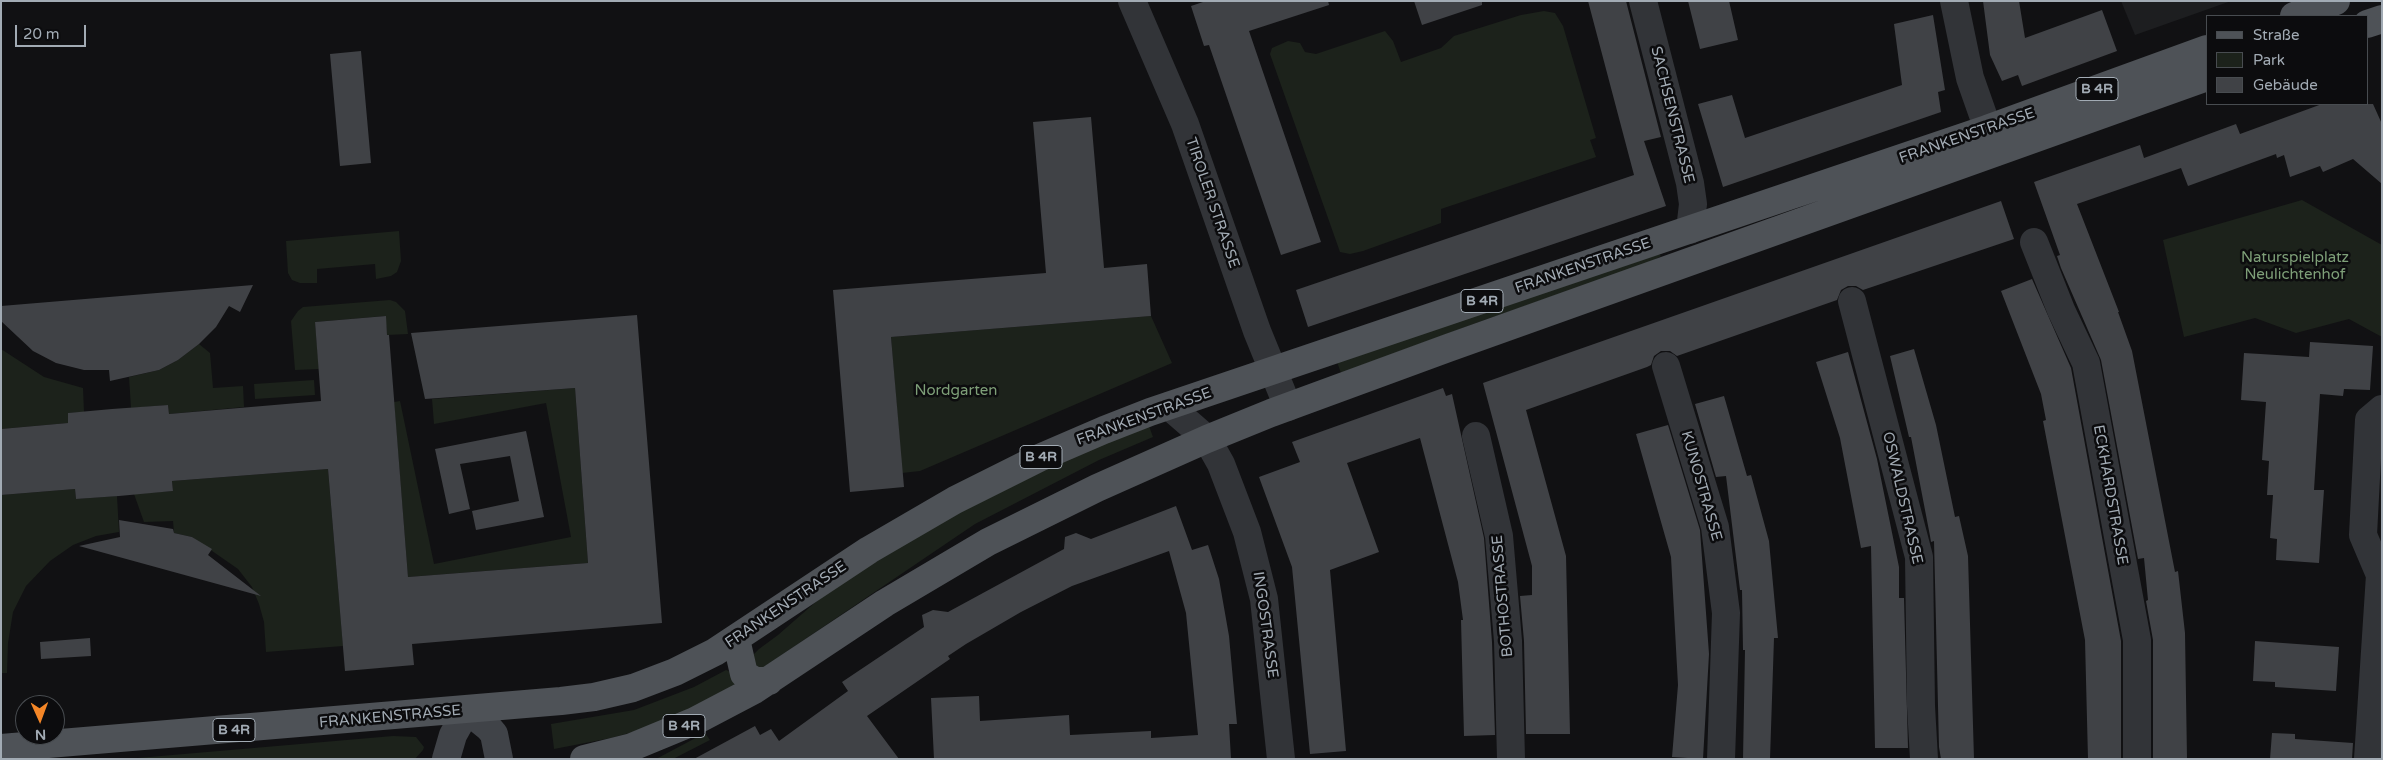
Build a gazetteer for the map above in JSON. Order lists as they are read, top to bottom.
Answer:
{
  "streets": {
    "main road": ["B 4R", "FRANKENSTRASSE"],
    "street": [
      "SACHSENSTRASSE",
      "TIROLER STRASSE",
      "KUNOSTRASSE",
      "ECKHARDSTRASSE",
      "OSWALDSTRASSE",
      "BOTHOSTRASSE",
      "INGOSTRASSE"
    ]
  },
  "crossings": [
    ["SACHSENSTRASSE", "FRANKENSTRASSE"],
    ["FRANKENSTRASSE", "TIROLER STRASSE"],
    ["FRANKENSTRASSE", "INGOSTRASSE"]
  ],
  "parks": ["Naturspielplatz Neulichtenhof", "Nordgarten"],
  "legend": ["Straße", "Park", "Gebäude"],
  "scale_bar": "20 m",
  "north": "bottom"
}
